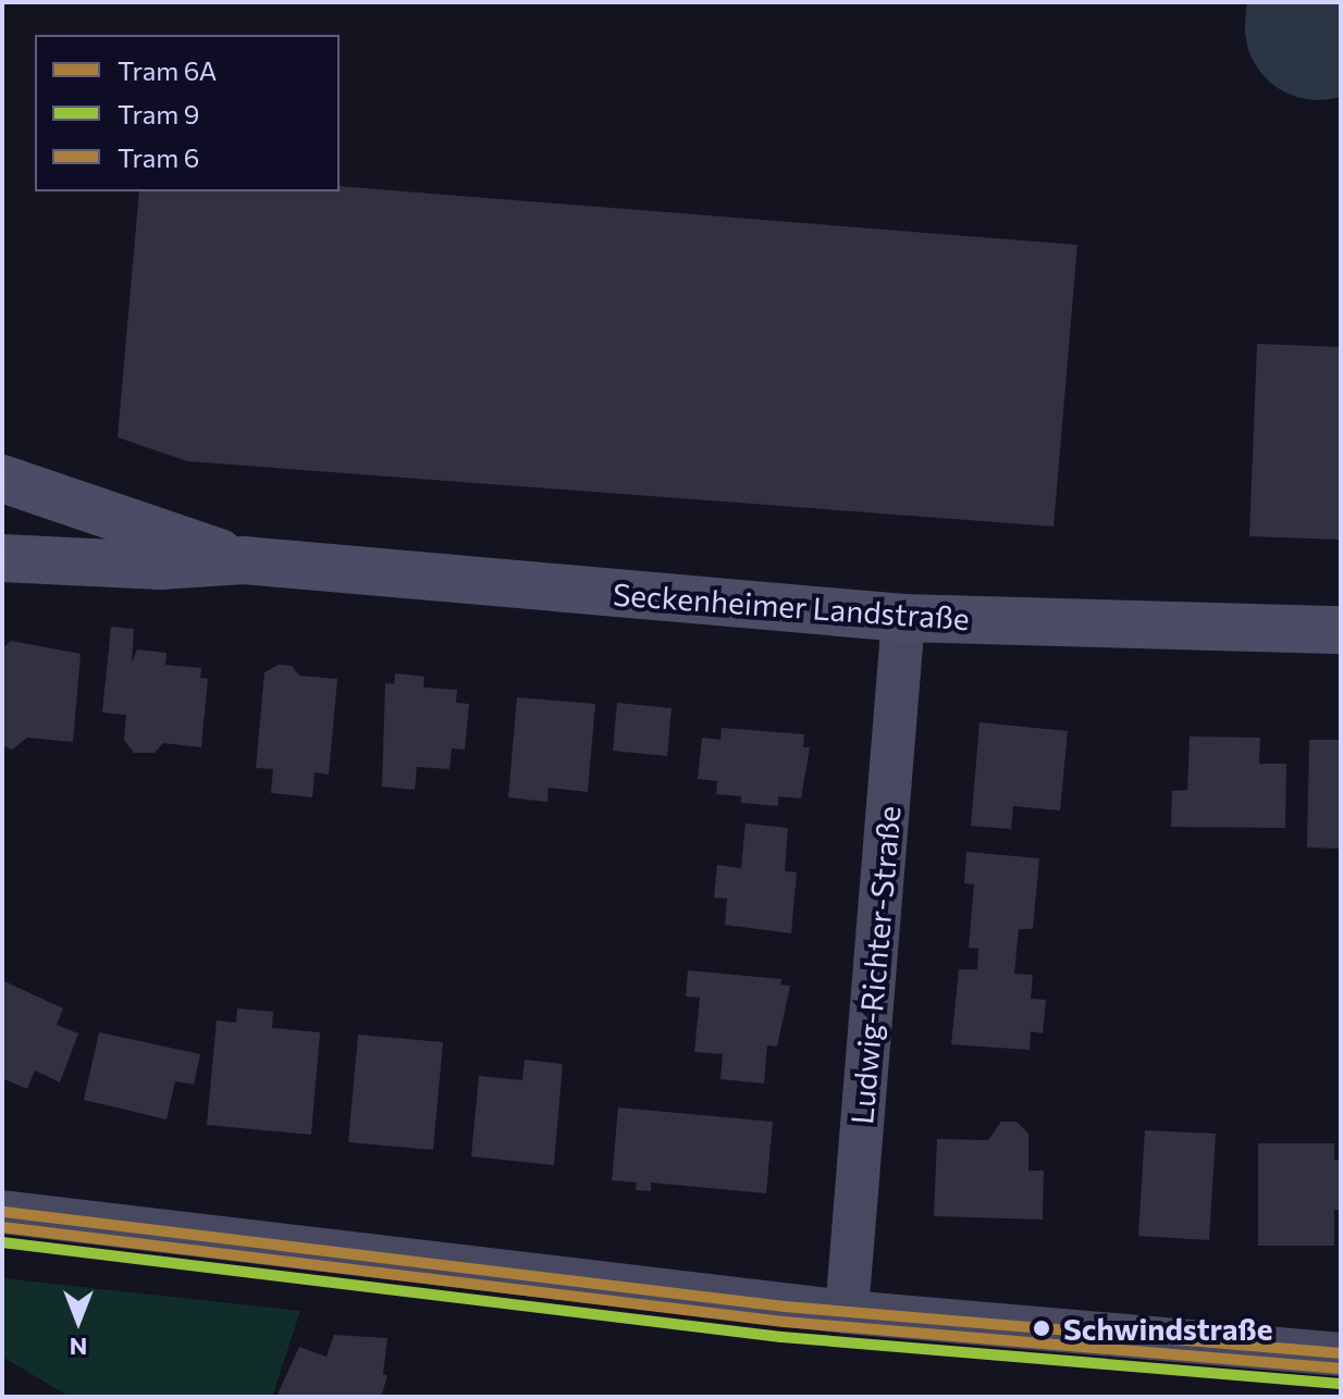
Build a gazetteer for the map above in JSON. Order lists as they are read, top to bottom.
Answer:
{
  "streets": {
    "main road": ["Seckenheimer Landstraße"],
    "street": ["Ludwig-Richter-Straße"]
  },
  "crossings": [
    ["Seckenheimer Landstraße", "Ludwig-Richter-Straße"]
  ],
  "places": ["Schwindstraße"],
  "lines": ["tram line 6", "tram line 6A", "tram line 9"],
  "legend": ["Tram 6A", "Tram 9", "Tram 6"],
  "north": "bottom"
}
